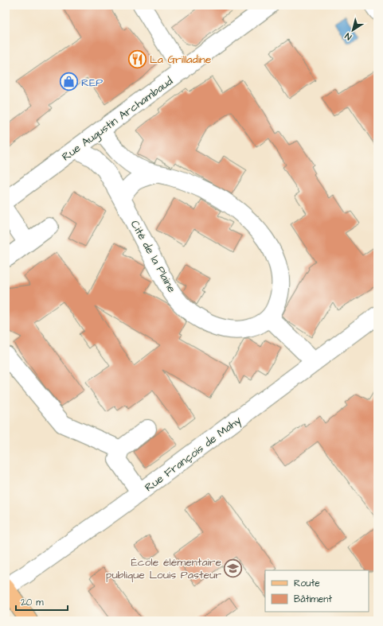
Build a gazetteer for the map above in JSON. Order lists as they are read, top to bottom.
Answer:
{
  "streets": {
    "street": ["Rue Augustin Archambaud", "Cité de la Plaine", "Rue François de Mahy"]
  },
  "crossings": [
    ["Rue Augustin Archambaud", "Cité de la Plaine"]
  ],
  "places": {
    "restaurant": ["La Grilladine"],
    "shop": ["REP"],
    "school or university": ["École élémentaire publique Louis Pasteur"]
  },
  "legend": ["Route", "Bâtiment"],
  "scale_bar": "20 m",
  "north": "bottom left"
}
